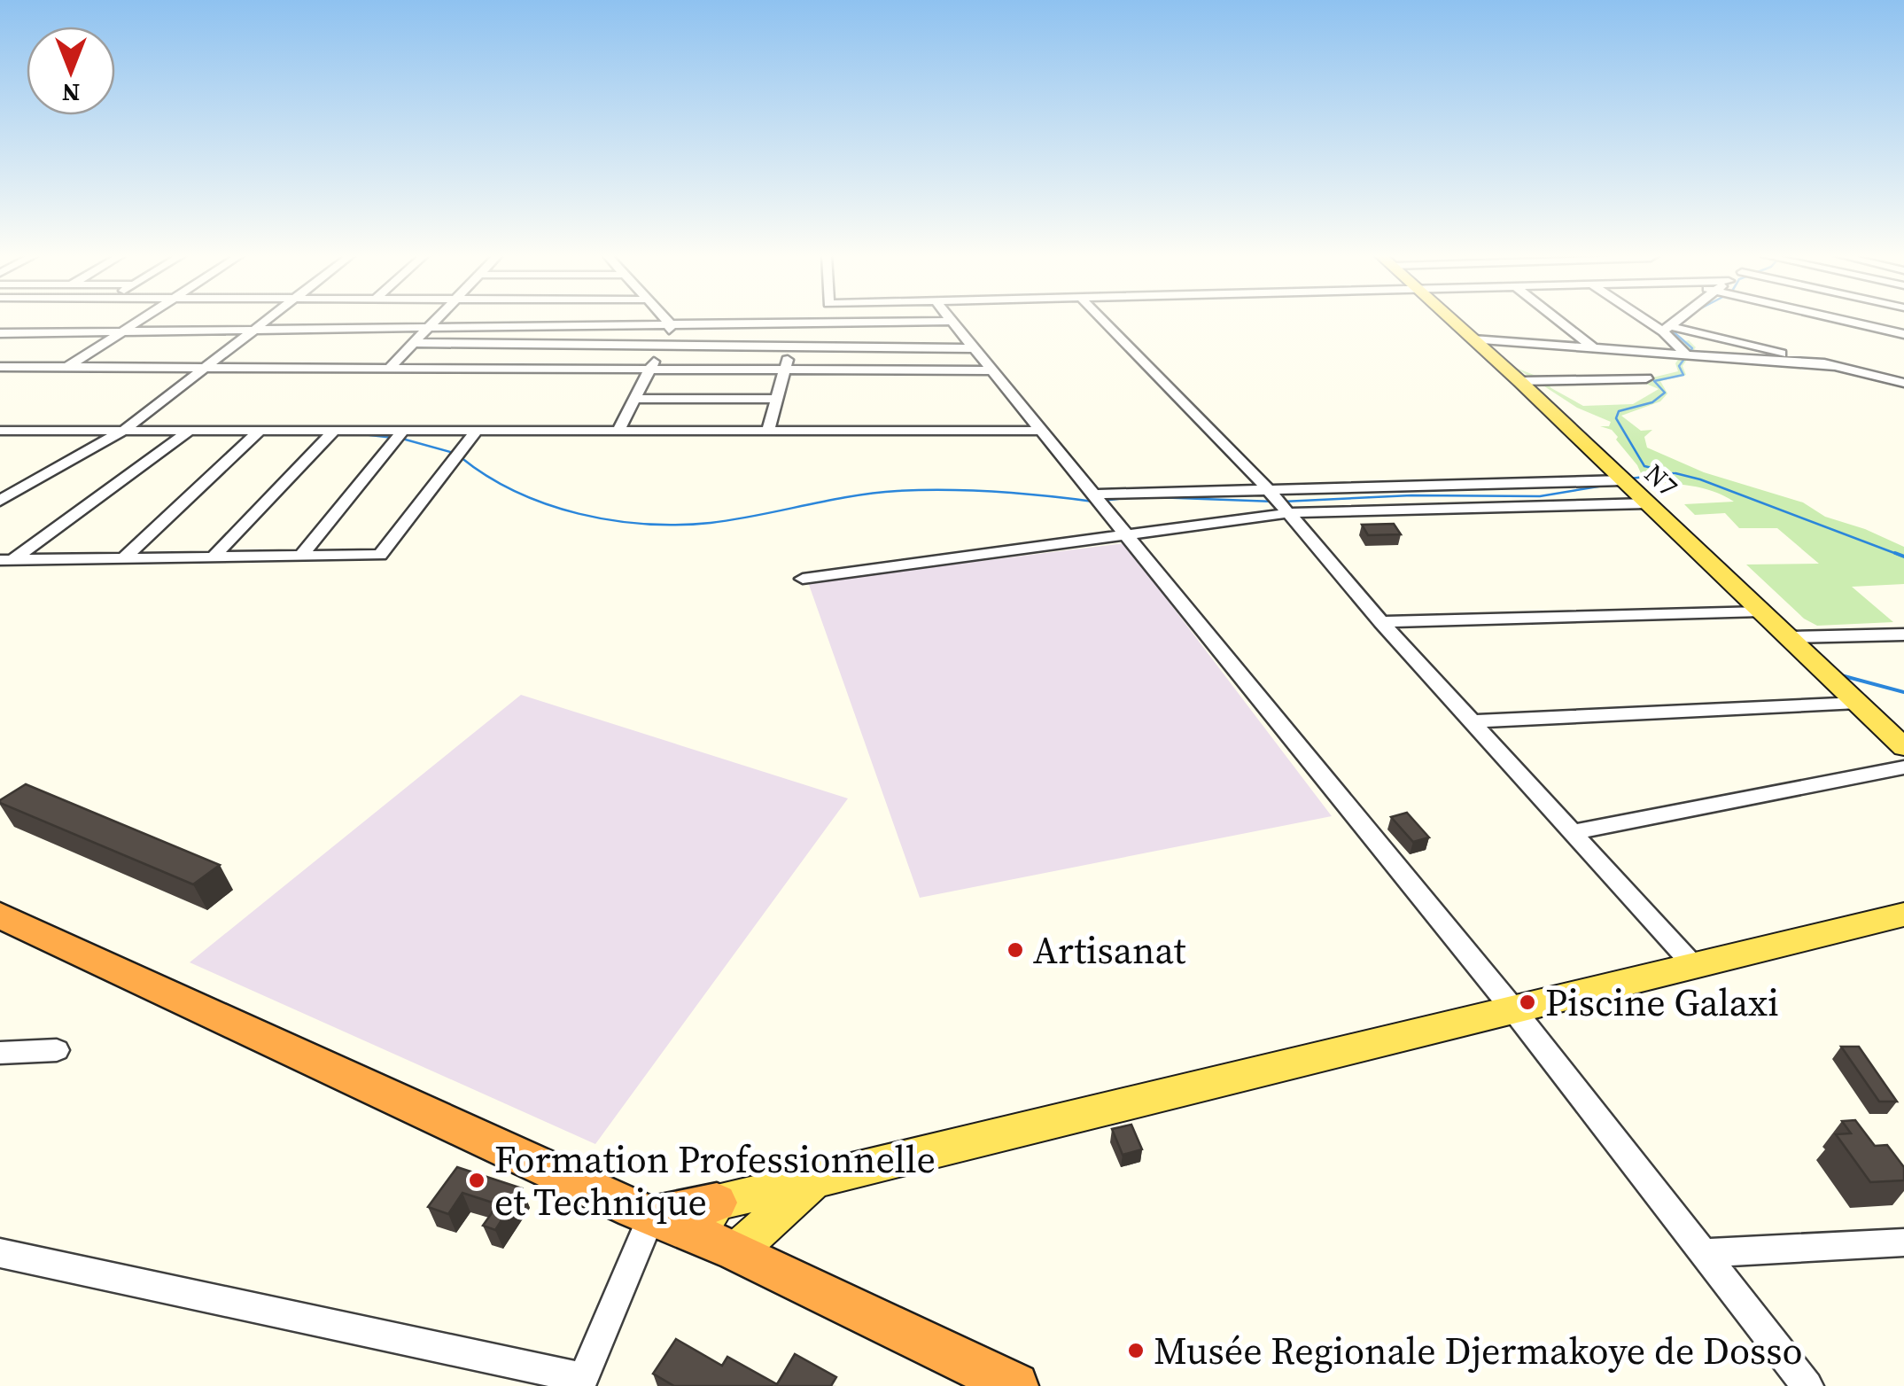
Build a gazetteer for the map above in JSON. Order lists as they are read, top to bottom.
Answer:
{
  "streets": {
    "main road": ["N7"]
  },
  "places": [
    "Artisanat",
    "Piscine Galaxi",
    "Formation Professionnelle et Technique",
    "Musée Regionale Djermakoye de Dosso"
  ],
  "north": "bottom"
}
